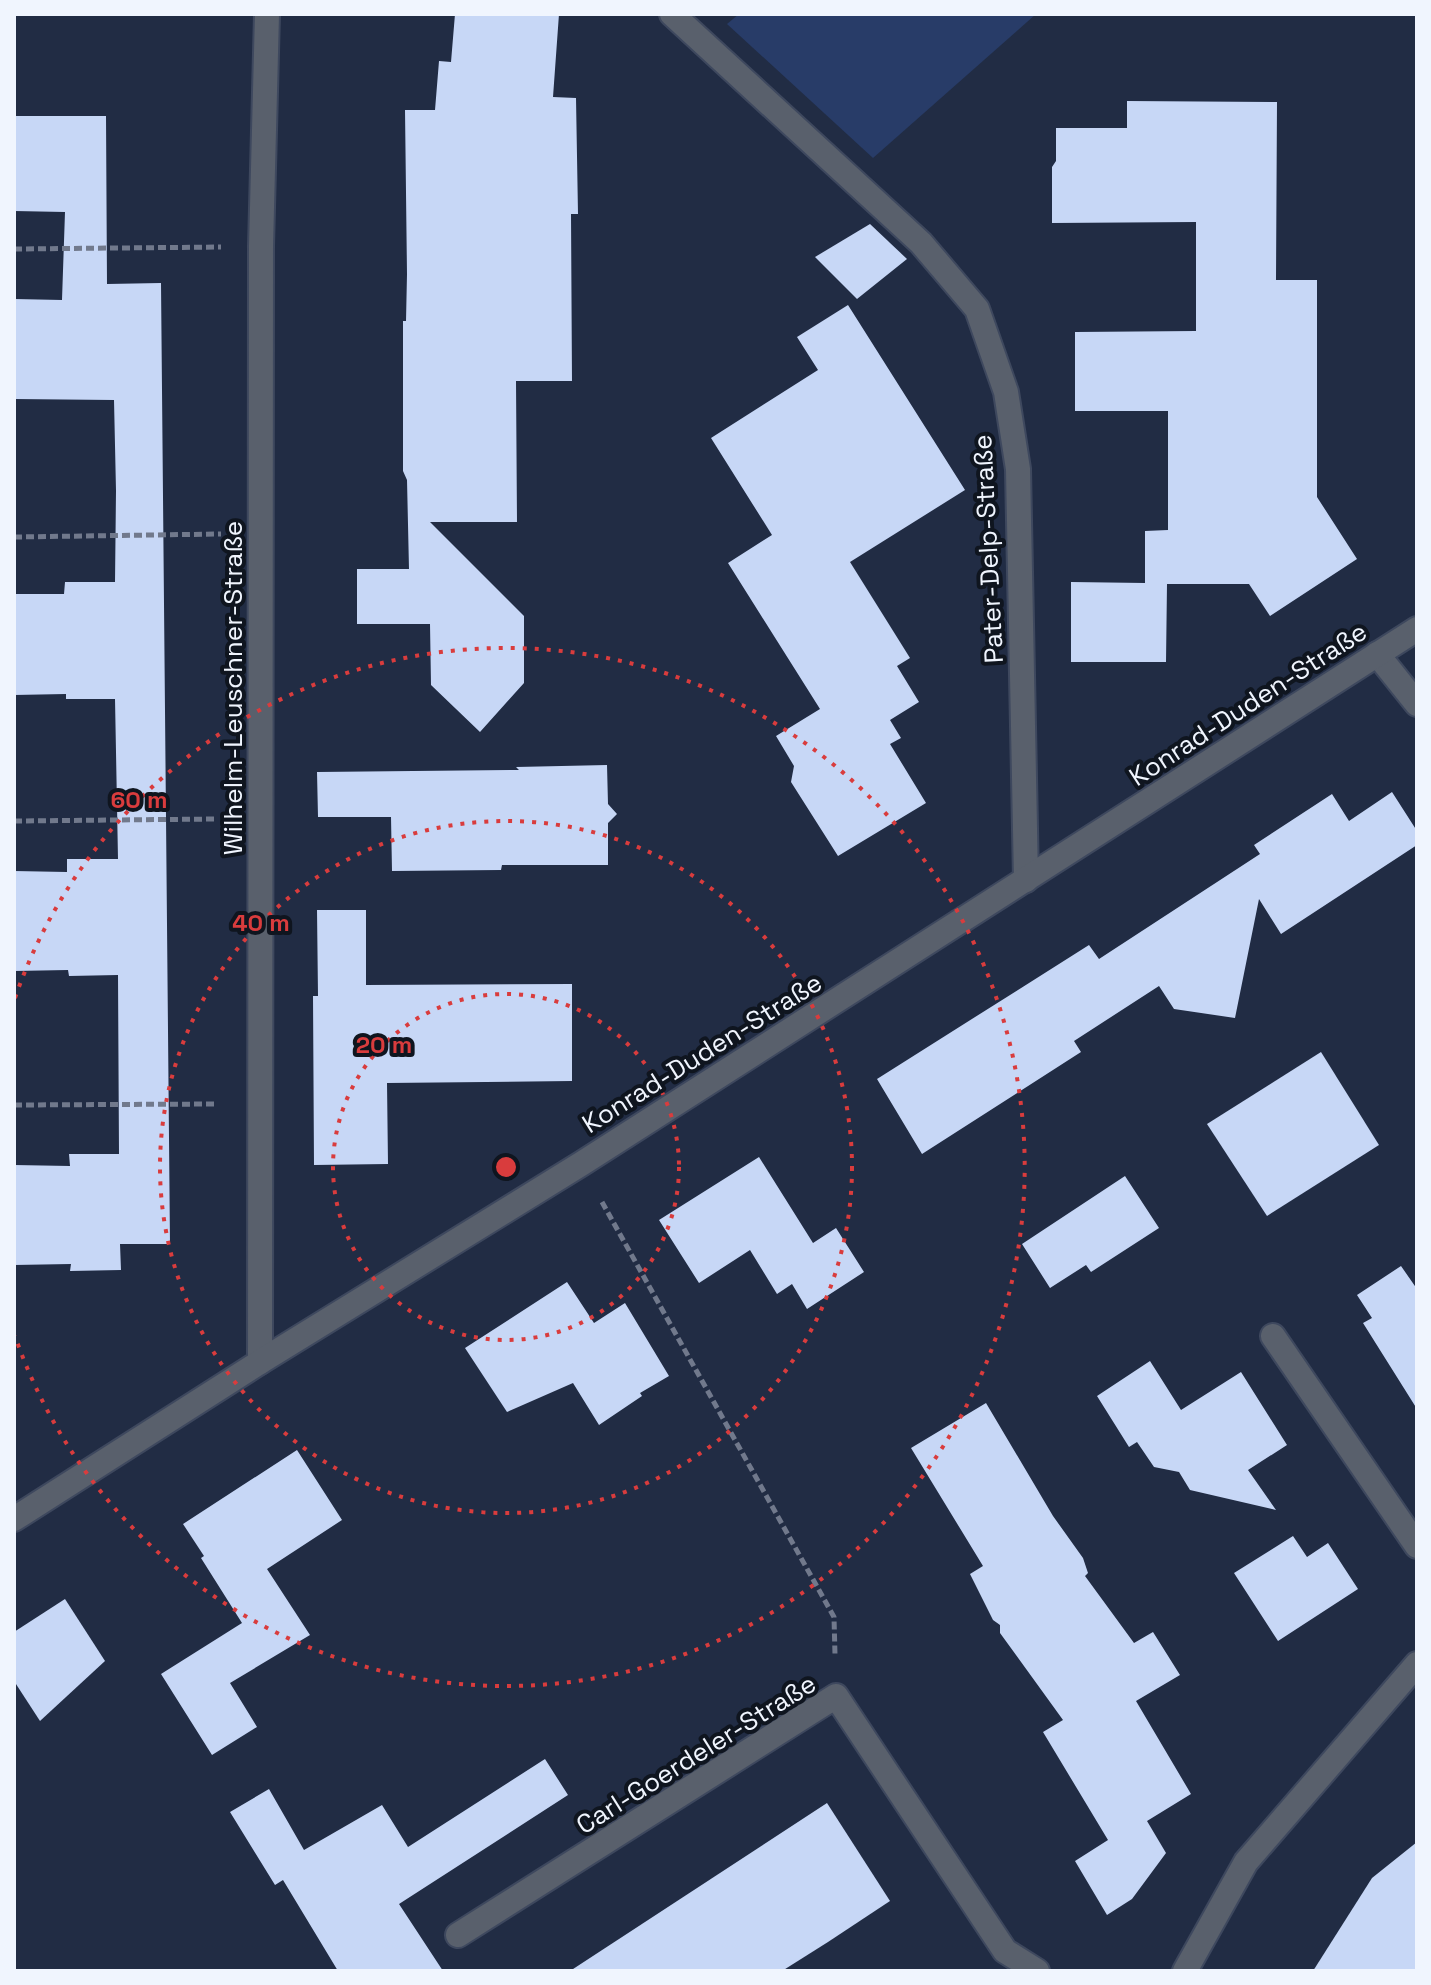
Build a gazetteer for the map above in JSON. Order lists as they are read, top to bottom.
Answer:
{
  "streets": {
    "street": [
      "Pater-Delp-Straße",
      "Wilhelm-Leuschner-Straße",
      "Konrad-Duden-Straße",
      "Carl-Goerdeler-Straße"
    ]
  },
  "crossings": [
    ["Pater-Delp-Straße", "Konrad-Duden-Straße"],
    ["Wilhelm-Leuschner-Straße", "Konrad-Duden-Straße"]
  ],
  "rings": ["60 m", "40 m", "20 m"]
}
